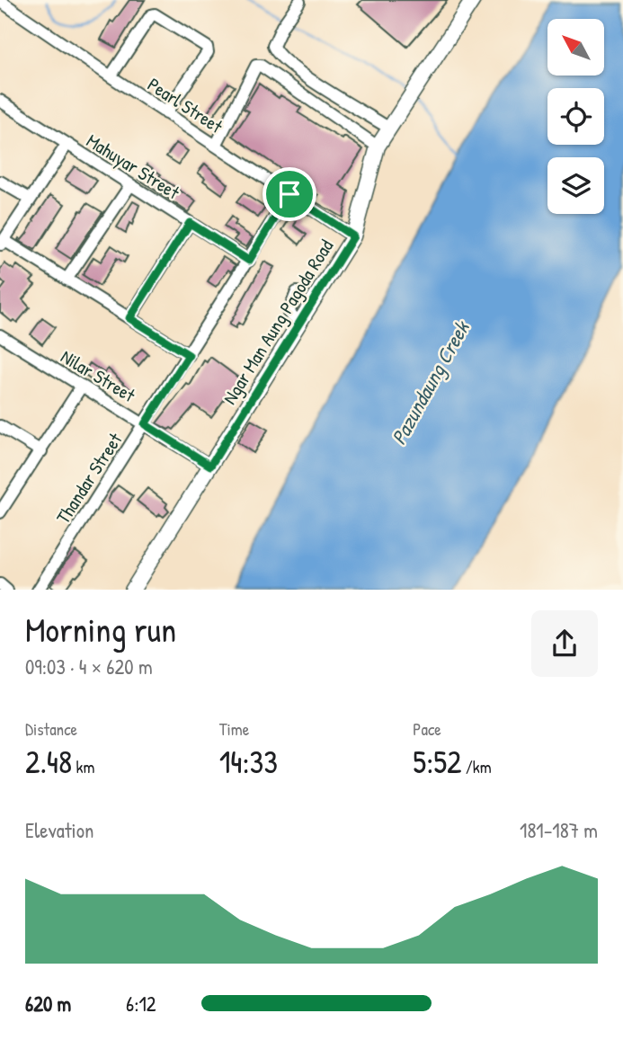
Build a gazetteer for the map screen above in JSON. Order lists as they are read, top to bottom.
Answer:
{
  "streets": {
    "main road": ["Ngar Man Aung Pagoda Road"],
    "street": [
      "Pearl Street",
      "Mahuyar Street",
      "Nilar Street",
      "Thandar Street"
    ]
  },
  "crossings": [
    ["Pearl Street", "Ngar Man Aung Pagoda Road"],
    ["Pearl Street", "Thandar Street"],
    ["Mahuyar Street", "Thandar Street"],
    ["Ngar Man Aung Pagoda Road", "Nilar Street"],
    ["Nilar Street", "Thandar Street"]
  ],
  "water": ["Pazundaung Creek"],
  "north": "top left",
  "page": {
    "heading": ["Morning run", "09:03 · 4 × 620 m"],
    "stats": [
      ["Distance", "2.48 km"],
      ["Time", "14:33"],
      ["Pace", "5:52 /km"]
    ],
    "chart": ["Elevation", "181–187 m"],
    "list": [
      {
        "name": "620 m",
        "note": "6:12"
      }
    ]
  }
}
